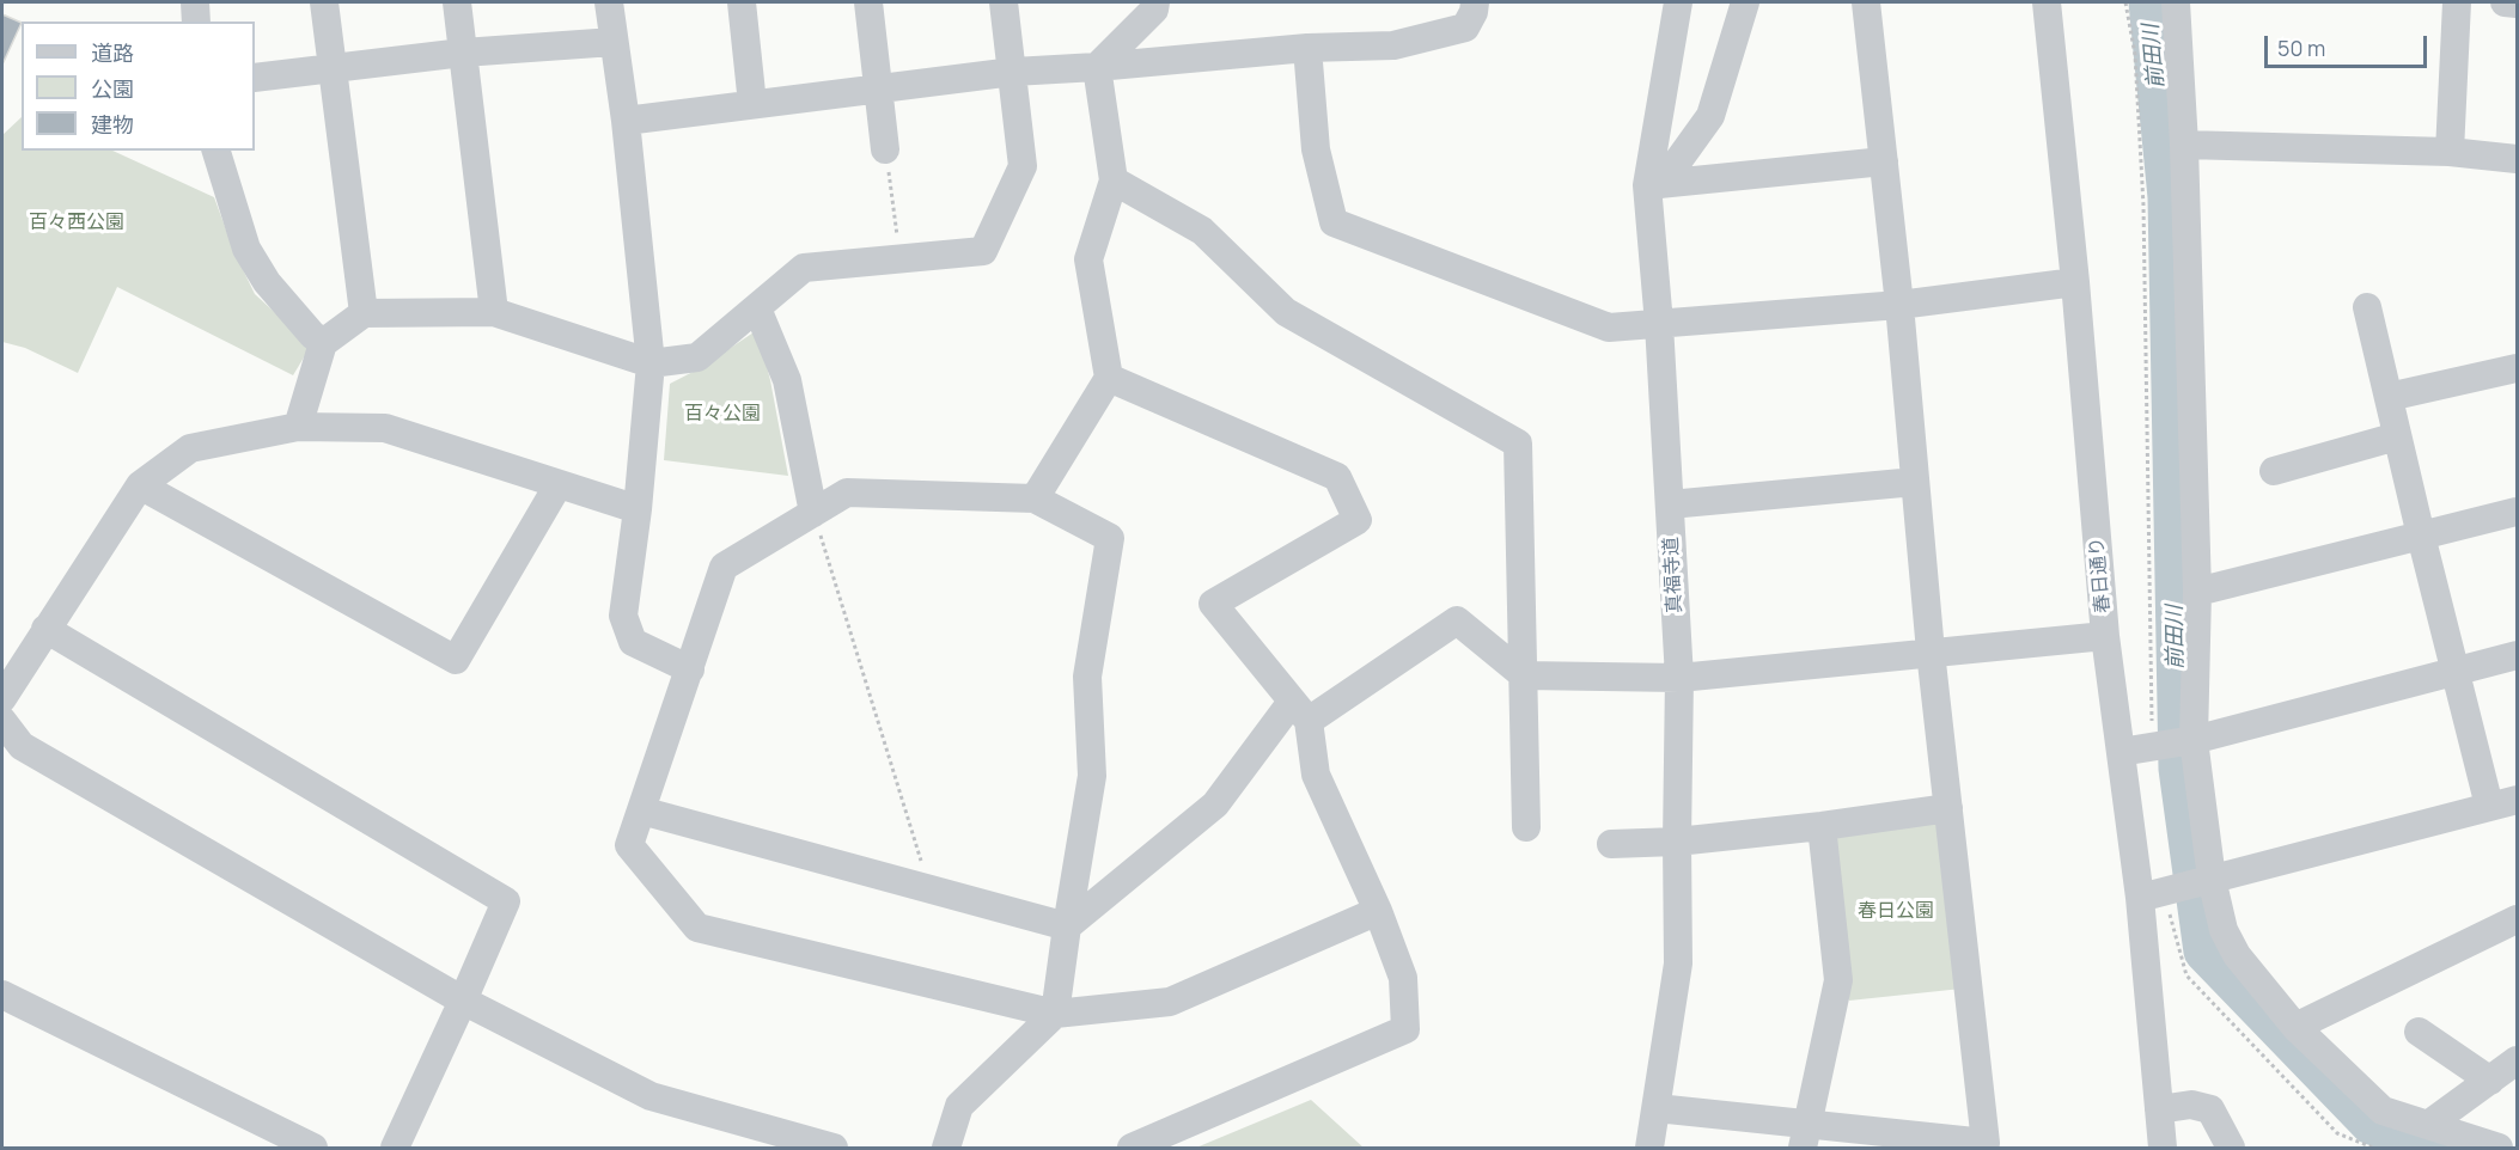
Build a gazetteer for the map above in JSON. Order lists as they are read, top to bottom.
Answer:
{
  "streets": {
    "street": ["真福寺道", "春日通り"]
  },
  "water": ["前田川"],
  "parks": ["百々西公園", "百々公園", "春日公園"],
  "legend": ["道路", "公園", "建物"],
  "scale_bar": "50 m"
}
